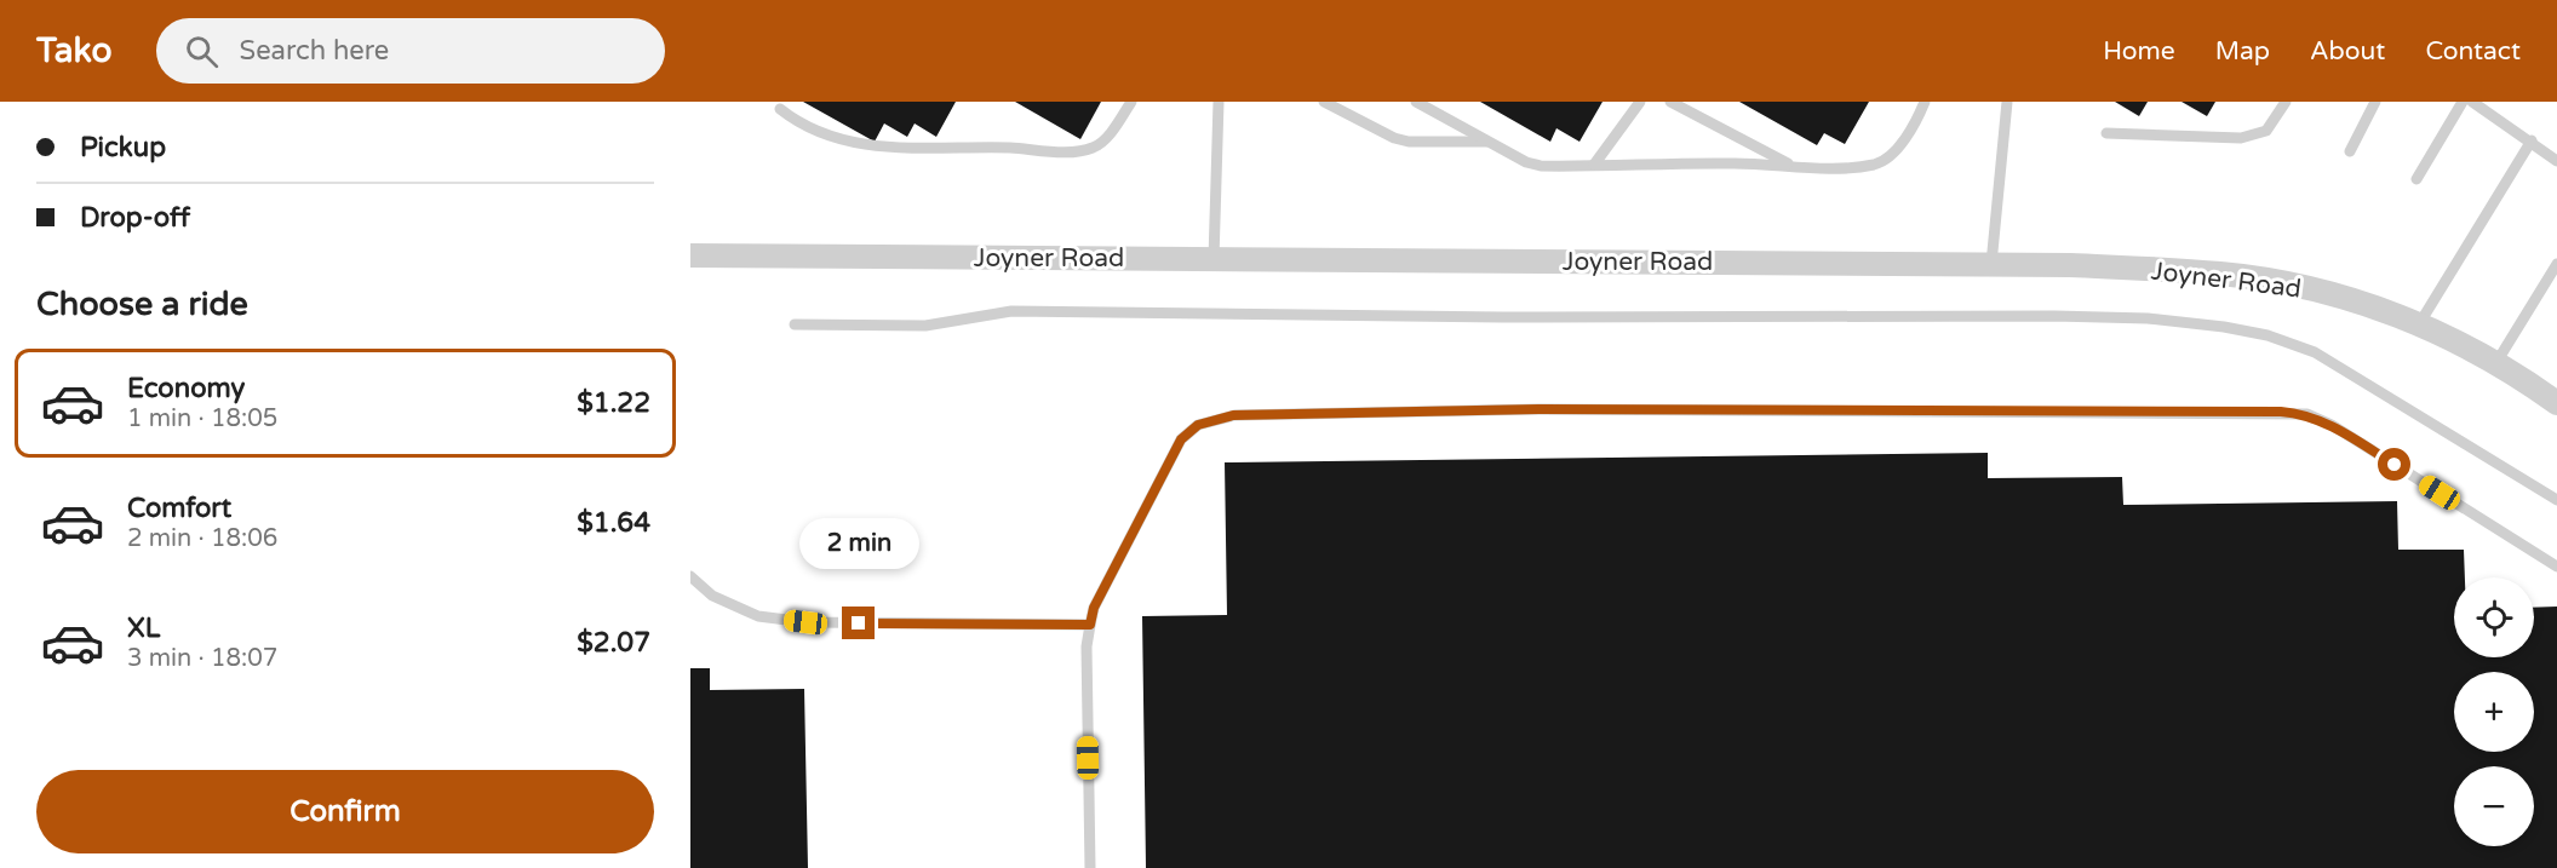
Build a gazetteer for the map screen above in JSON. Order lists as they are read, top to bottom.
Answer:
{
  "streets": {
    "street": ["Joyner Road"]
  },
  "page": {
    "header": "Tako",
    "search": "Search here",
    "nav": [
      "Home",
      "Map",
      "About",
      "Contact"
    ],
    "banner": ["Pickup", "Drop-off"],
    "heading": "Choose a ride",
    "list": [
      {
        "name": "Economy",
        "note": "1 min · 18:05",
        "value": "$1.22"
      },
      {
        "name": "Comfort",
        "note": "2 min · 18:06",
        "value": "$1.64"
      },
      {
        "name": "XL",
        "note": "3 min · 18:07",
        "value": "$2.07"
      }
    ],
    "bubble": "2 min",
    "map_buttons": ["+", "−"],
    "buttons": "Confirm"
  }
}
